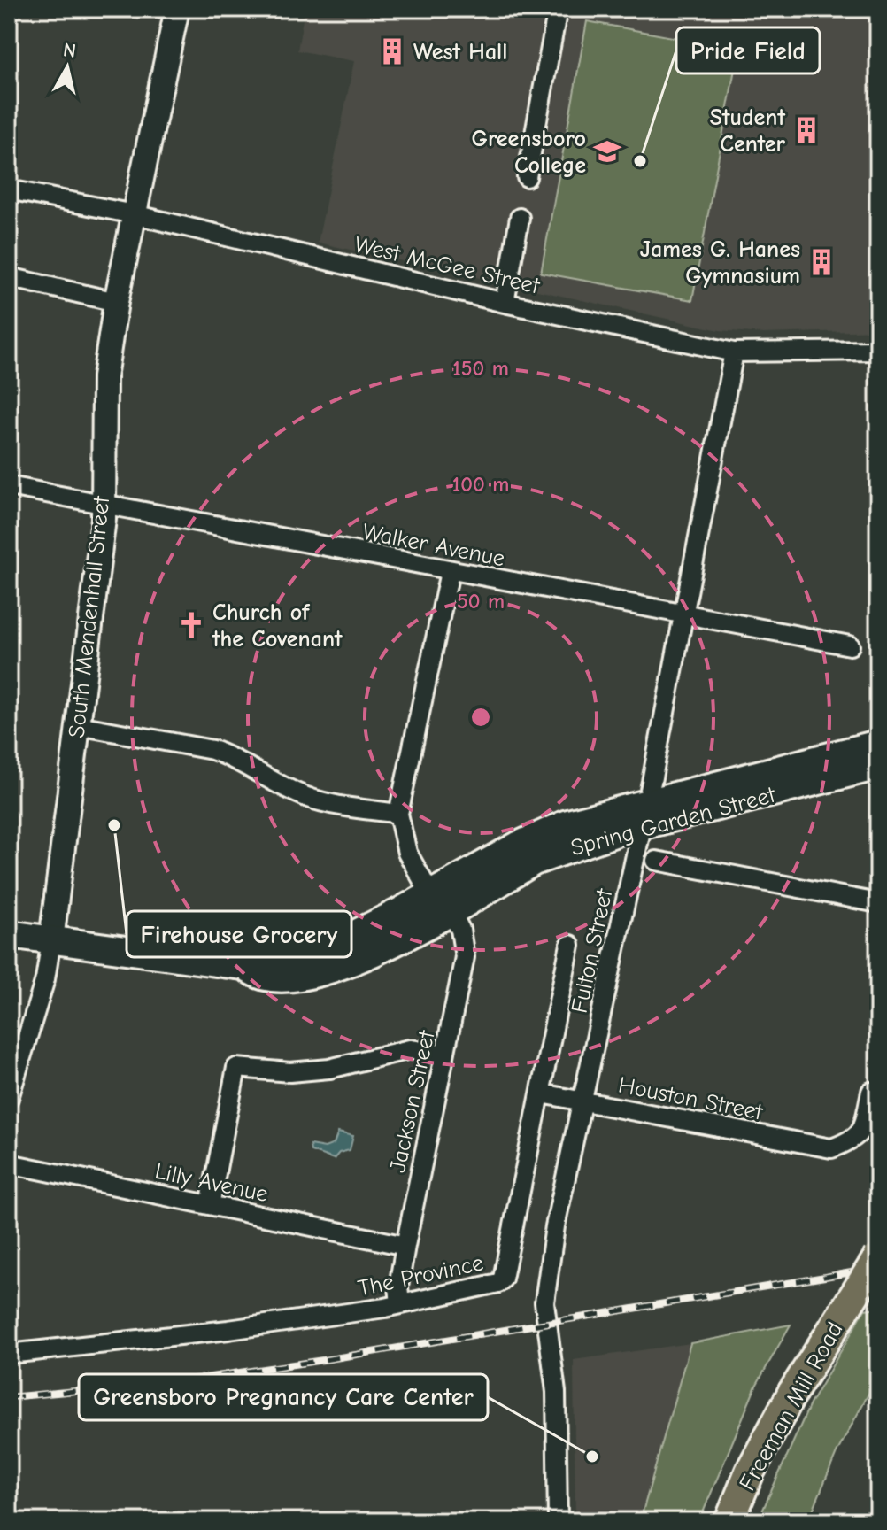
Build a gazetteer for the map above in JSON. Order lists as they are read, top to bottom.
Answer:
{
  "streets": {
    "main road": ["Spring Garden Street", "Freeman Mill Road"],
    "street": [
      "West McGee Street",
      "Walker Avenue",
      "South Mendenhall Street",
      "Fulton Street",
      "Houston Street",
      "Jackson Street",
      "Lilly Avenue",
      "The Province"
    ]
  },
  "crossings": [
    ["West McGee Street", "South Mendenhall Street"],
    ["West McGee Street", "Fulton Street"],
    ["Walker Avenue", "South Mendenhall Street"],
    ["Walker Avenue", "Fulton Street"],
    ["South Mendenhall Street", "Spring Garden Street"],
    ["Spring Garden Street", "Fulton Street"],
    ["Spring Garden Street", "Jackson Street"],
    ["Fulton Street", "Houston Street"],
    ["Houston Street", "The Province"],
    ["Jackson Street", "Lilly Avenue"],
    ["Jackson Street", "The Province"]
  ],
  "places": {
    "building": ["West Hall", "Student Center", "James G. Hanes Gymnasium"],
    "school or university": ["Greensboro College"],
    "other": ["Pride Field", "Firehouse Grocery", "Greensboro Pregnancy Care Center"],
    "church": ["Church of the Covenant"]
  },
  "north": "top",
  "rings": ["150 m", "100 m", "50 m"]
}
